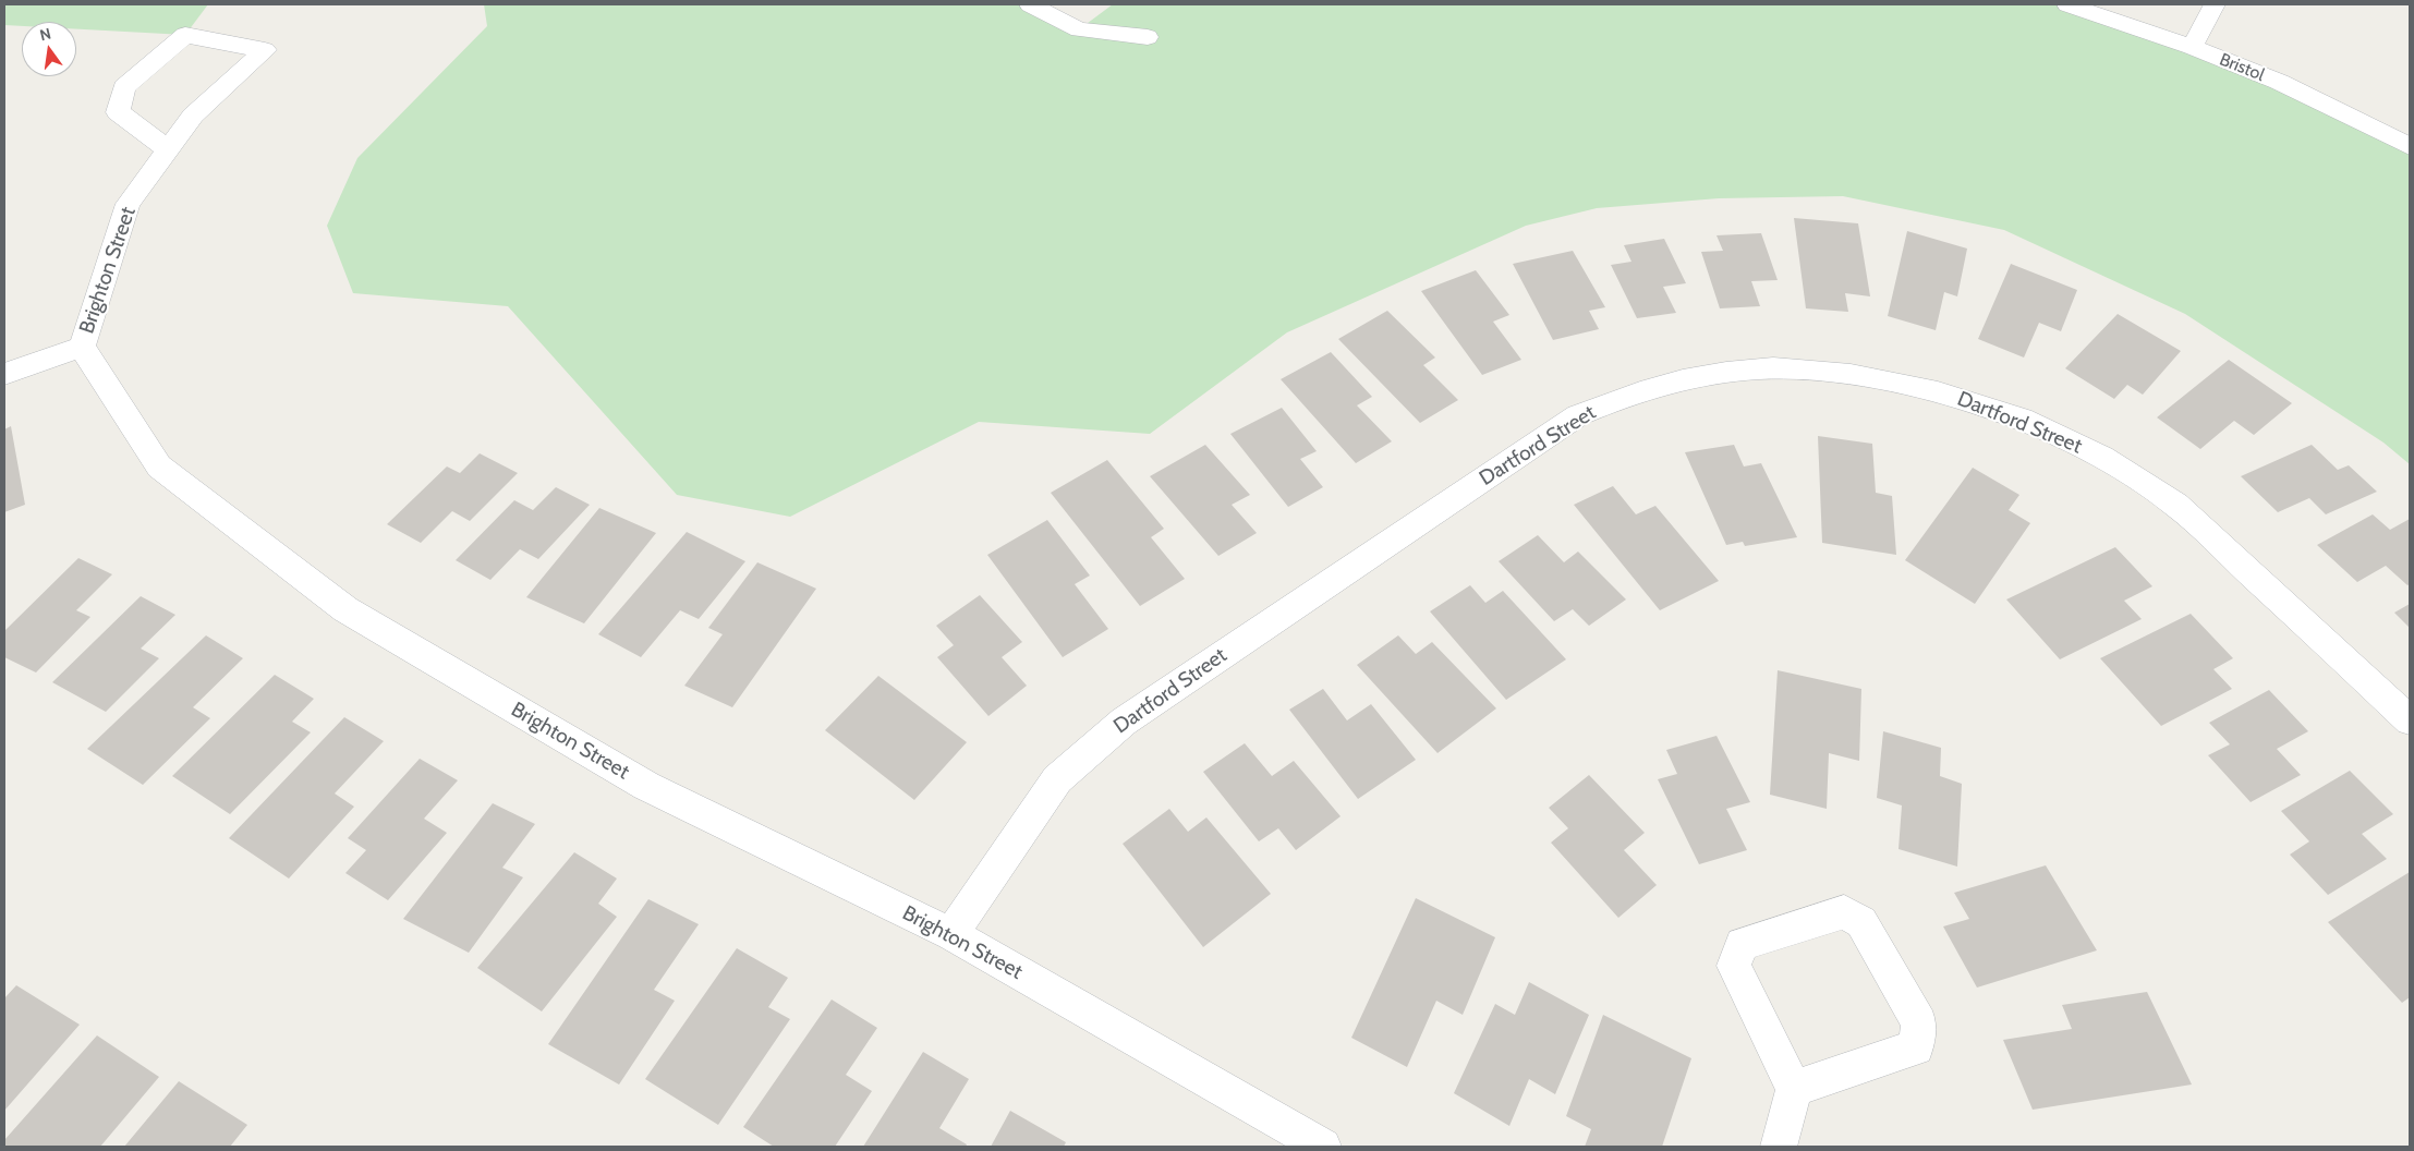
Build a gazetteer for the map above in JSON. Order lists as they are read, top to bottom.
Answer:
{
  "streets": {
    "street": ["Bristol", "Brighton Street", "Dartford Street"]
  },
  "crossings": [
    ["Brighton Street", "Dartford Street"]
  ],
  "north": "top"
}
